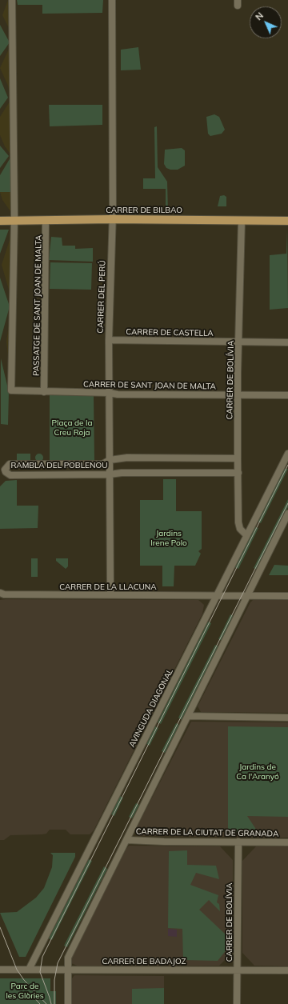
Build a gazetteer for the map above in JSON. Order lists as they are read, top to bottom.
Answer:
{
  "streets": {
    "main road": ["CARRER DE BILBAO"],
    "street": [
      "CARRER DEL PERÚ",
      "PASSATGE DE SANT JOAN DE MALTA",
      "CARRER DE CASTELLA",
      "CARRER DE BOLÍVIA",
      "CARRER DE SANT JOAN DE MALTA",
      "RAMBLA DEL POBLENOU",
      "CARRER DE LA LLACUNA",
      "AVINGUDA DIAGONAL",
      "CARRER DE LA CIUTAT DE GRANADA",
      "CARRER DE BADAJOZ"
    ]
  },
  "crossings": [
    ["CARRER DE BILBAO", "CARRER DEL PERÚ"],
    ["CARRER DE BILBAO", "PASSATGE DE SANT JOAN DE MALTA"],
    ["CARRER DE BILBAO", "CARRER DE BOLÍVIA"],
    ["CARRER DE BILBAO", "CARRER DE SANT JOAN DE MALTA"],
    ["CARRER DEL PERÚ", "CARRER DE CASTELLA"],
    ["CARRER DEL PERÚ", "CARRER DE SANT JOAN DE MALTA"],
    ["CARRER DEL PERÚ", "RAMBLA DEL POBLENOU"],
    ["CARRER DEL PERÚ", "CARRER DE LA LLACUNA"],
    ["PASSATGE DE SANT JOAN DE MALTA", "CARRER DE SANT JOAN DE MALTA"],
    ["CARRER DE CASTELLA", "CARRER DE BOLÍVIA"],
    ["CARRER DE BOLÍVIA", "CARRER DE SANT JOAN DE MALTA"],
    ["CARRER DE BOLÍVIA", "RAMBLA DEL POBLENOU"],
    ["CARRER DE BOLÍVIA", "AVINGUDA DIAGONAL"],
    ["CARRER DE BOLÍVIA", "CARRER DE LA CIUTAT DE GRANADA"],
    ["CARRER DE BOLÍVIA", "CARRER DE BADAJOZ"],
    ["CARRER DE LA LLACUNA", "AVINGUDA DIAGONAL"],
    ["AVINGUDA DIAGONAL", "CARRER DE BADAJOZ"]
  ],
  "parks": [
    "Plaça de la Creu Roja",
    "Jardins Irene Polo",
    "Jardins de Ca l'Aranyó",
    "Parc de les Glòries"
  ],
  "north": "top left"
}
